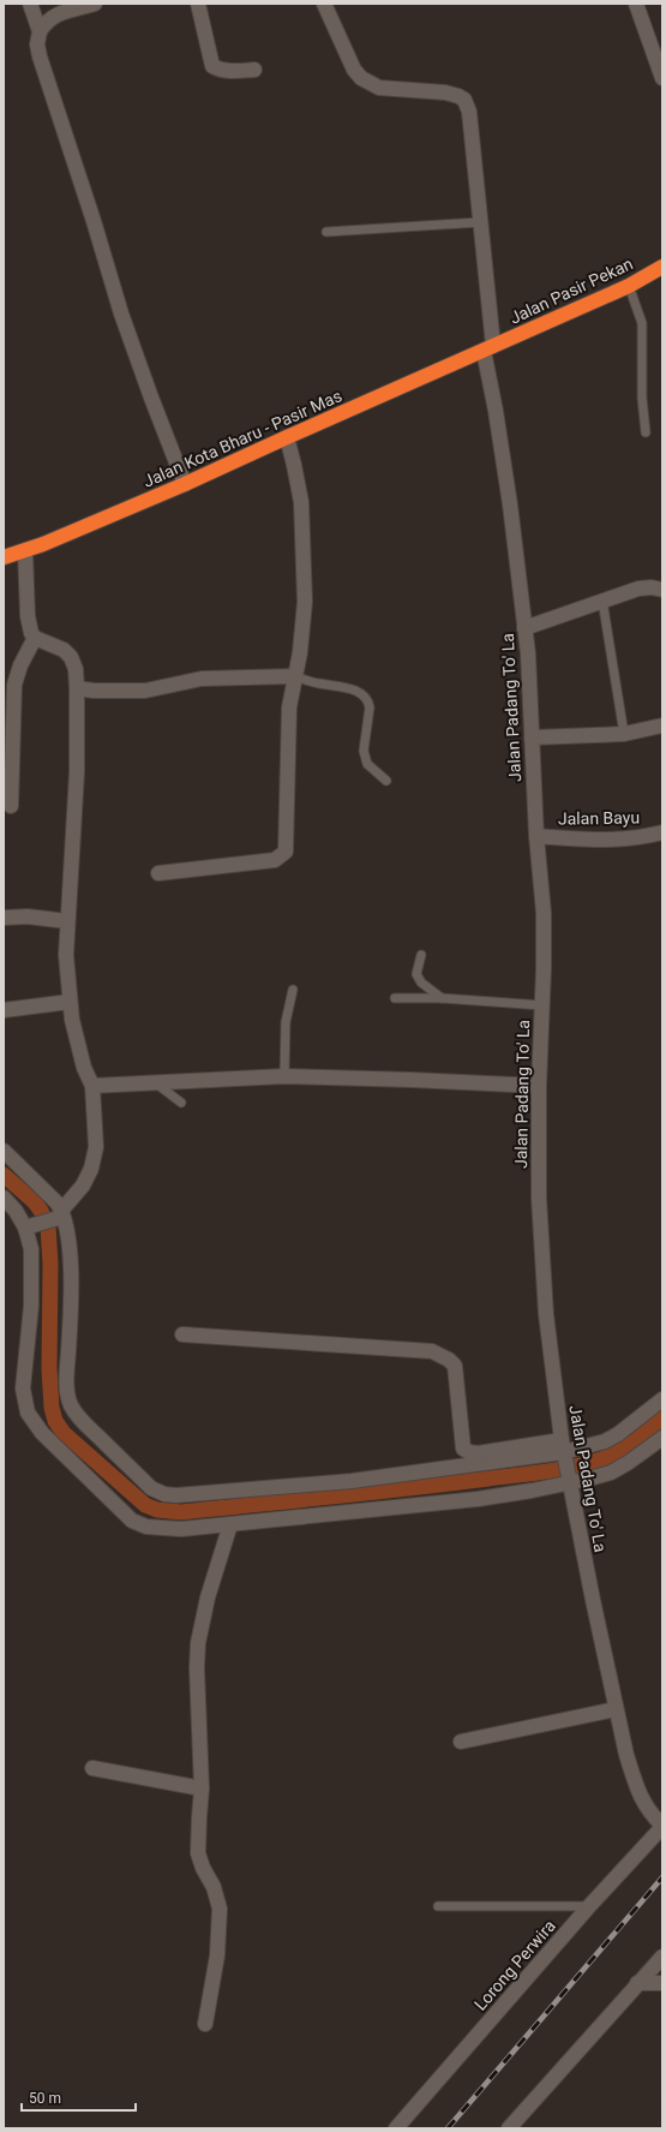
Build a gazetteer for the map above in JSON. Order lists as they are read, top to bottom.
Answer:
{
  "streets": {
    "highway": ["Jalan Pasir Pekan", "Jalan Kota Bharu - Pasir Mas"],
    "street": ["Jalan Padang To' La", "Jalan Bayu", "Lorong Perwira"]
  },
  "crossings": [
    ["Jalan Pasir Pekan", "Jalan Kota Bharu - Pasir Mas"],
    ["Jalan Pasir Pekan", "Jalan Padang To' La"],
    ["Jalan Kota Bharu - Pasir Mas", "Jalan Padang To' La"],
    ["Jalan Padang To' La", "Jalan Bayu"],
    ["Jalan Padang To' La", "Lorong Perwira"]
  ],
  "scale_bar": "50 m"
}
